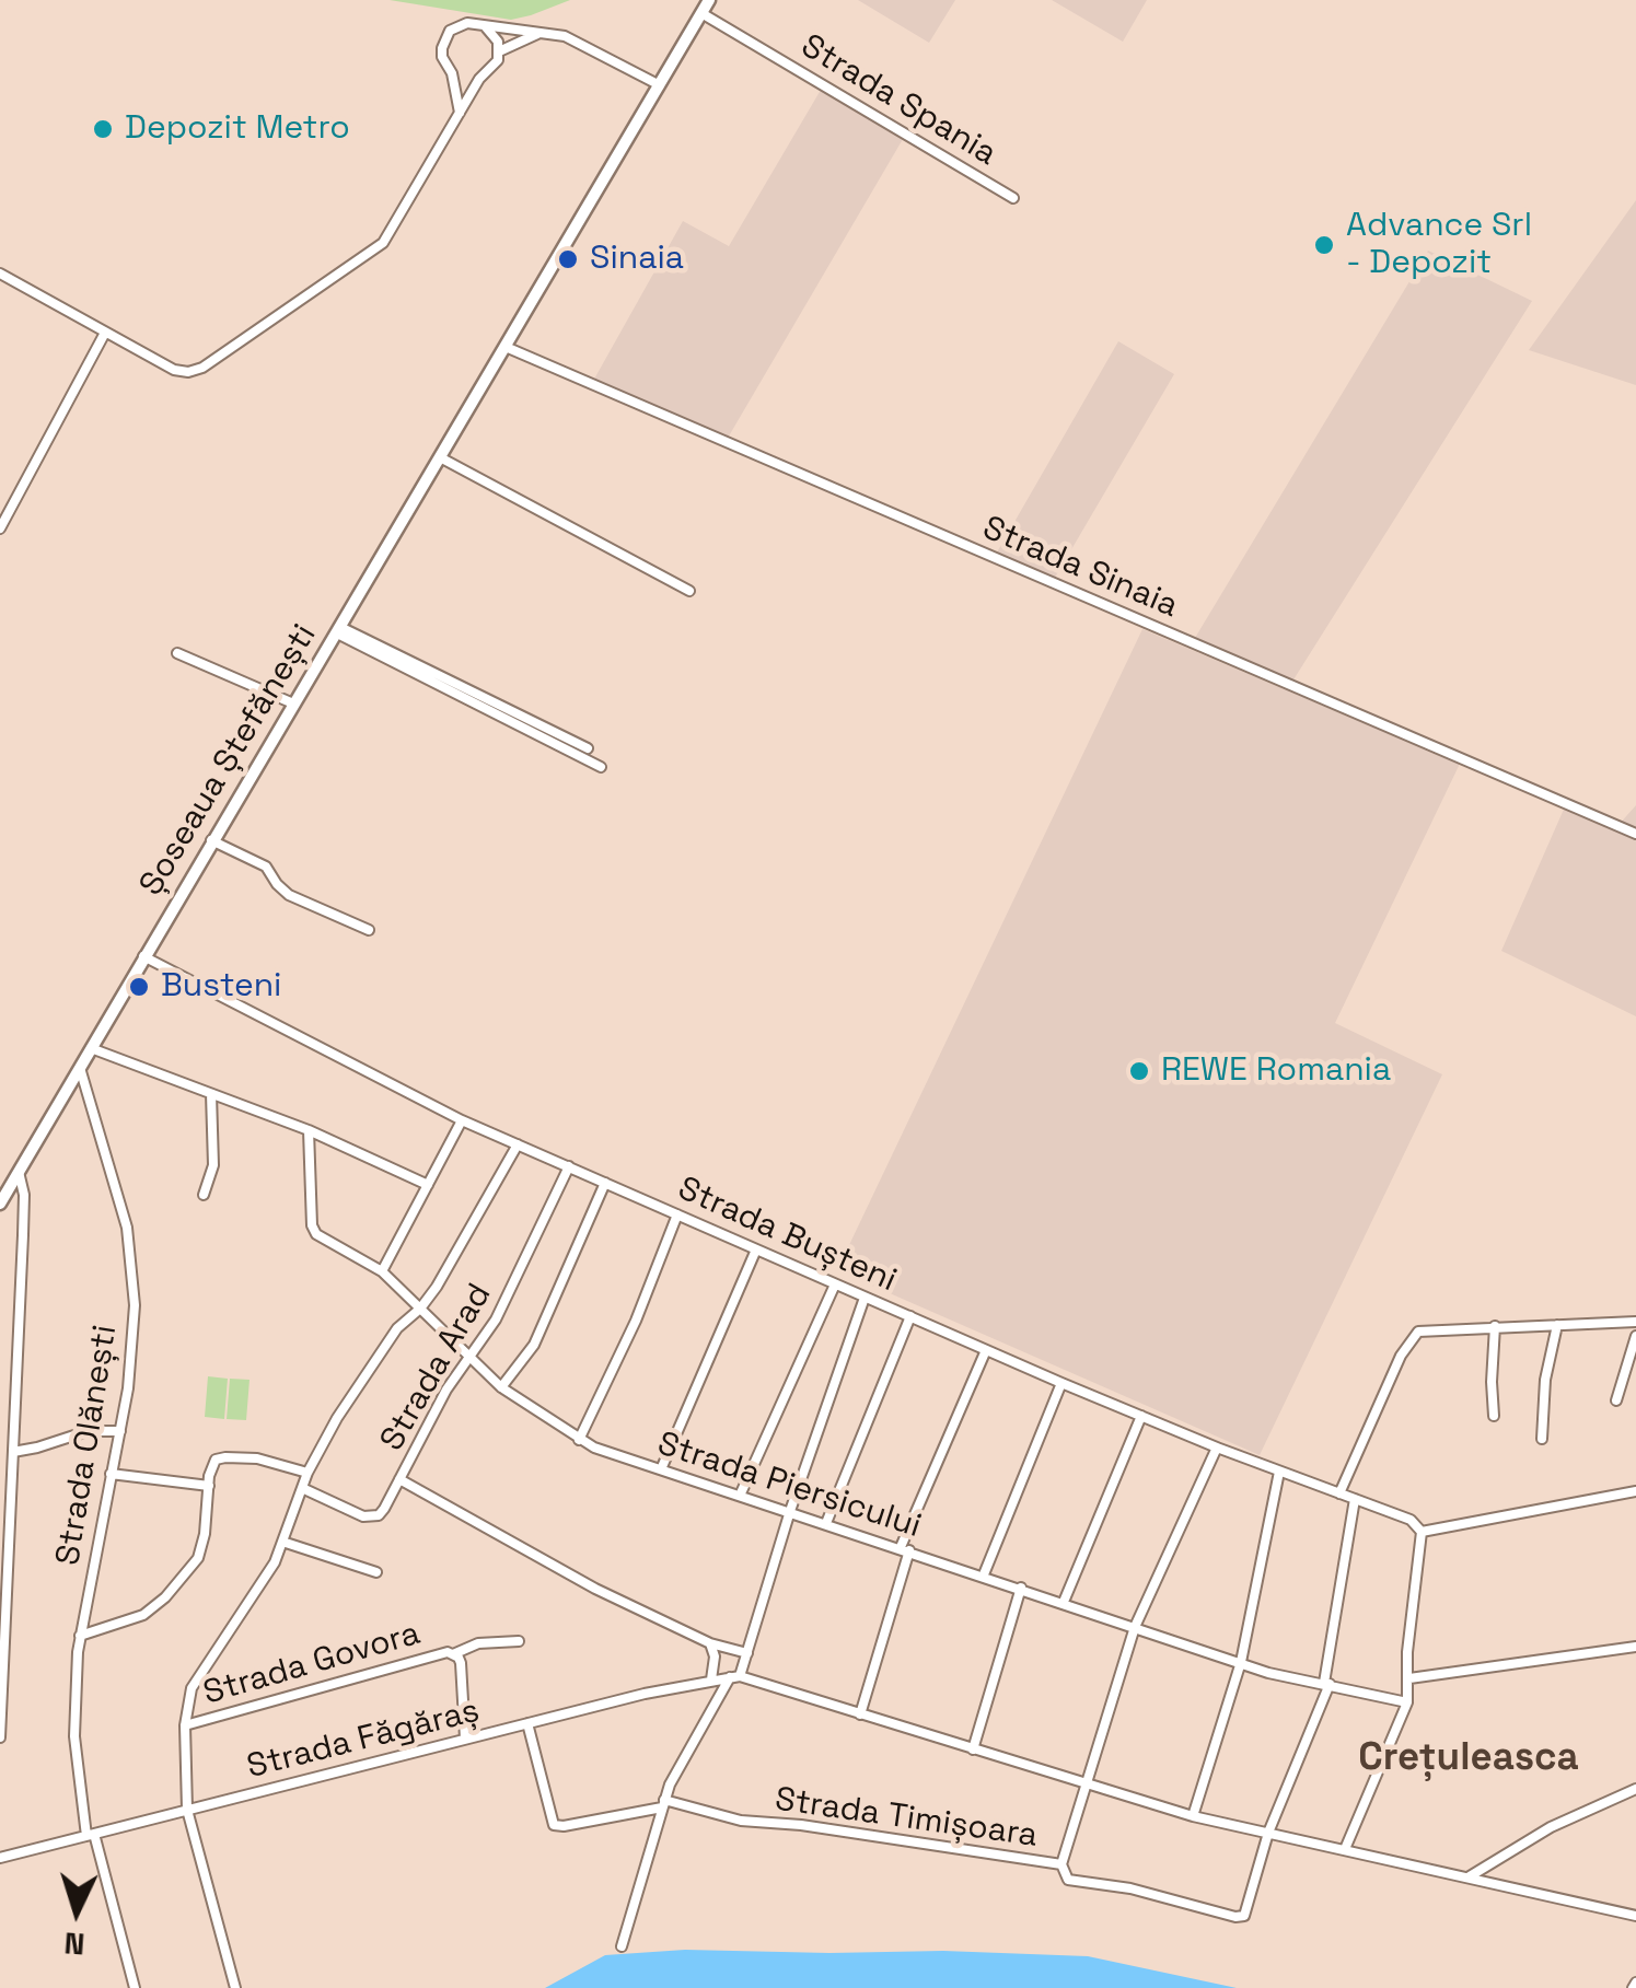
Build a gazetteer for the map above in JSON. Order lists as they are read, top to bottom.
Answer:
{
  "streets": {
    "main road": ["Șoseaua Ștefănești"],
    "street": [
      "Strada Spania",
      "Strada Sinaia",
      "Strada Bușteni",
      "Strada Arad",
      "Strada Olănești",
      "Strada Piersicului",
      "Strada Govora",
      "Strada Făgăraș",
      "Strada Timișoara"
    ]
  },
  "crossings": [
    ["Strada Spania", "Șoseaua Ștefănești"],
    ["Strada Sinaia", "Șoseaua Ștefănești"],
    ["Șoseaua Ștefănești", "Strada Bușteni"],
    ["Șoseaua Ștefănești", "Strada Olănești"],
    ["Strada Bușteni", "Strada Arad"],
    ["Strada Arad", "Strada Piersicului"],
    ["Strada Olănești", "Strada Făgăraș"],
    ["Strada Govora", "Strada Făgăraș"],
    ["Strada Făgăraș", "Strada Timișoara"]
  ],
  "districts": ["Crețuleasca"],
  "places": [
    "Depozit Metro",
    "Advance Srl - Depozit",
    "Sinaia",
    "Busteni",
    "REWE Romania"
  ],
  "north": "bottom"
}
